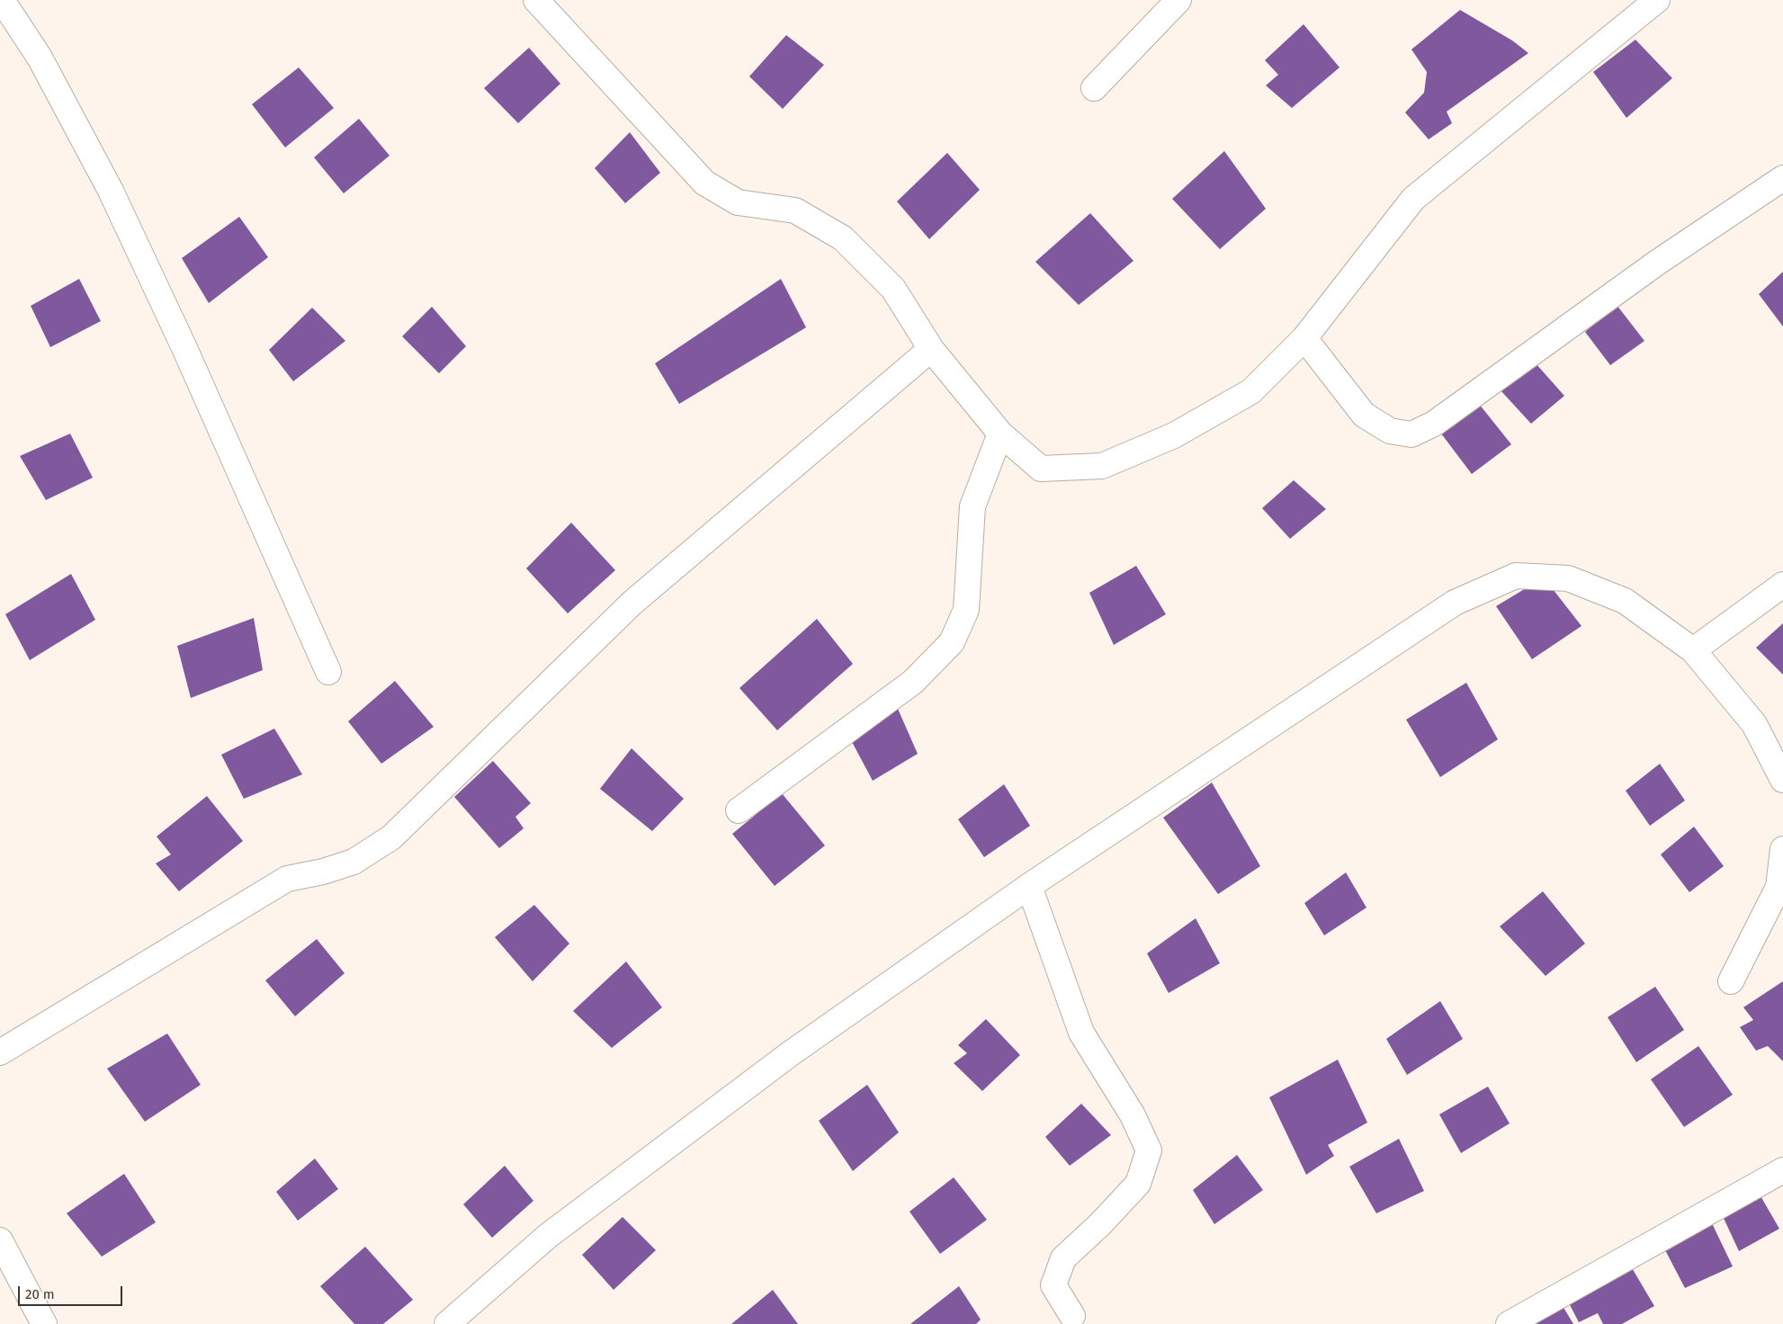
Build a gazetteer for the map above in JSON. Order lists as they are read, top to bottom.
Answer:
{
  "scale_bar": "20 m"
}
